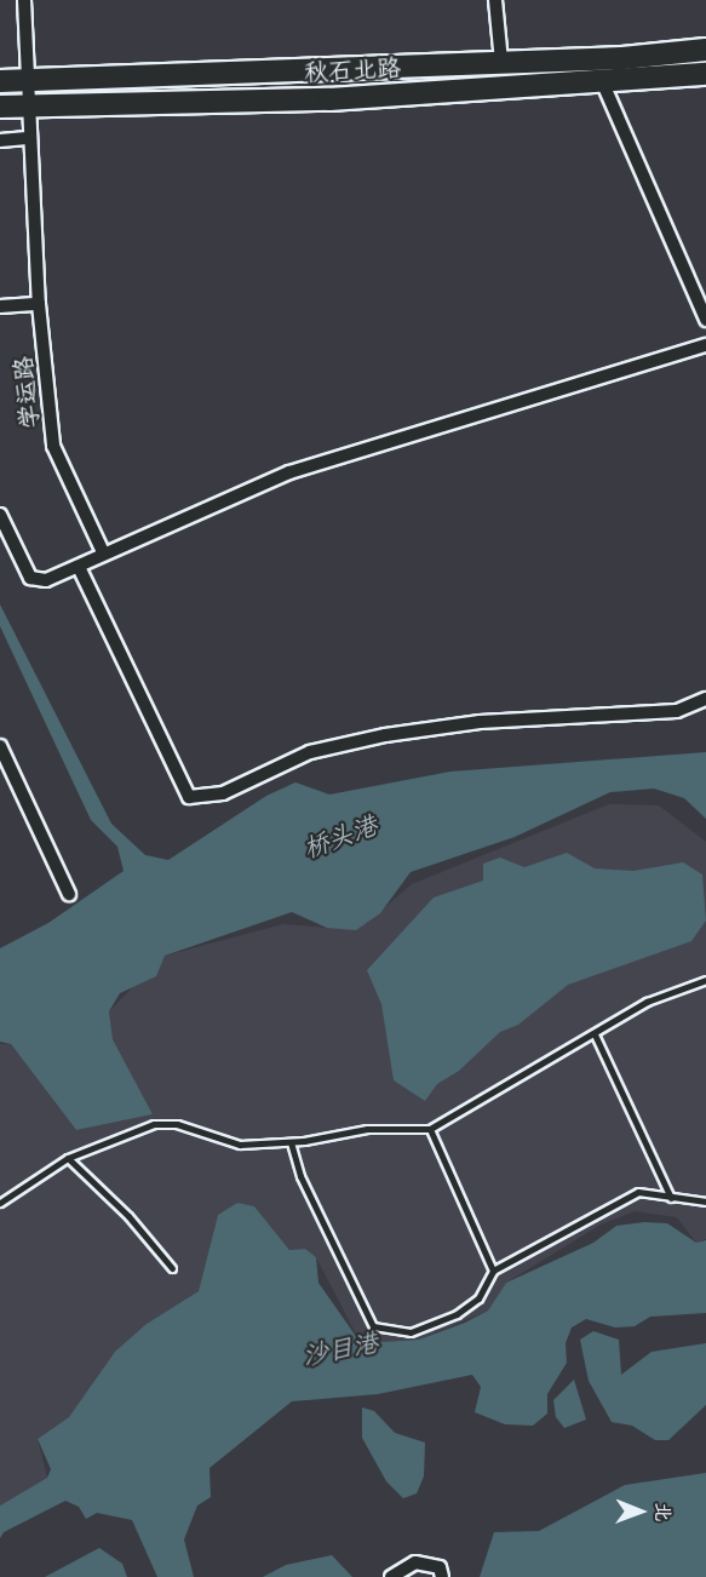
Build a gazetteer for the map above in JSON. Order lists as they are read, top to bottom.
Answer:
{
  "streets": {
    "main road": ["秋石北路"],
    "street": ["学运路"]
  },
  "crossings": [
    ["秋石北路", "学运路"]
  ],
  "water": ["桥头港", "沙目港"],
  "north": "right"
}
